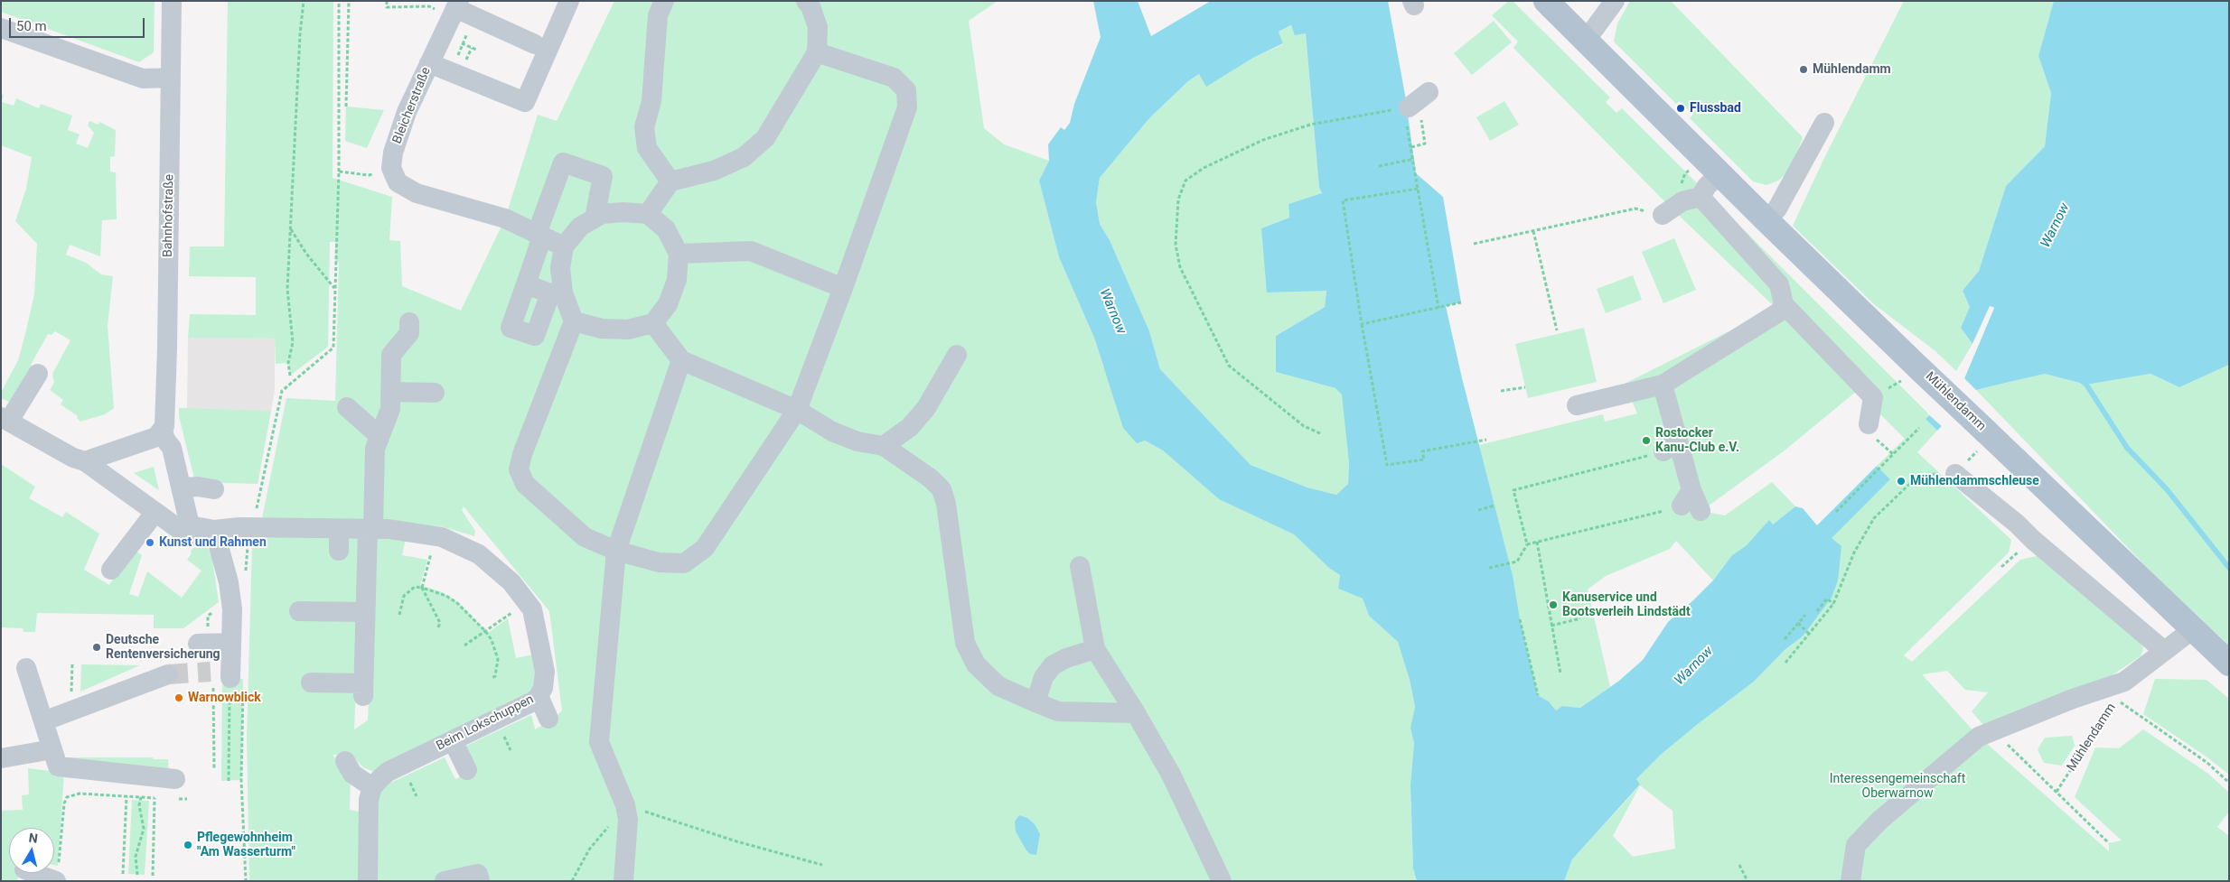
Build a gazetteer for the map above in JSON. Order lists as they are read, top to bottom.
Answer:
{
  "streets": {
    "main road": ["Mühlendamm"],
    "street": ["Bleicherstraße", "Bahnhofstraße", "Beim Lokschuppen"]
  },
  "water": ["Warnow"],
  "parks": ["Interessengemeinschaft Oberwarnow"],
  "places": [
    "Mühlendamm",
    "Flussbad",
    "Rostocker Kanu-Club e.V.",
    "Mühlendammschleuse",
    "Kunst und Rahmen",
    "Kanuservice und Bootsverleih Lindstädt",
    "Deutsche Rentenversicherung",
    "Warnowblick",
    "Pflegewohnheim \"Am Wasserturm\""
  ],
  "scale_bar": "50 m",
  "north": "top"
}
